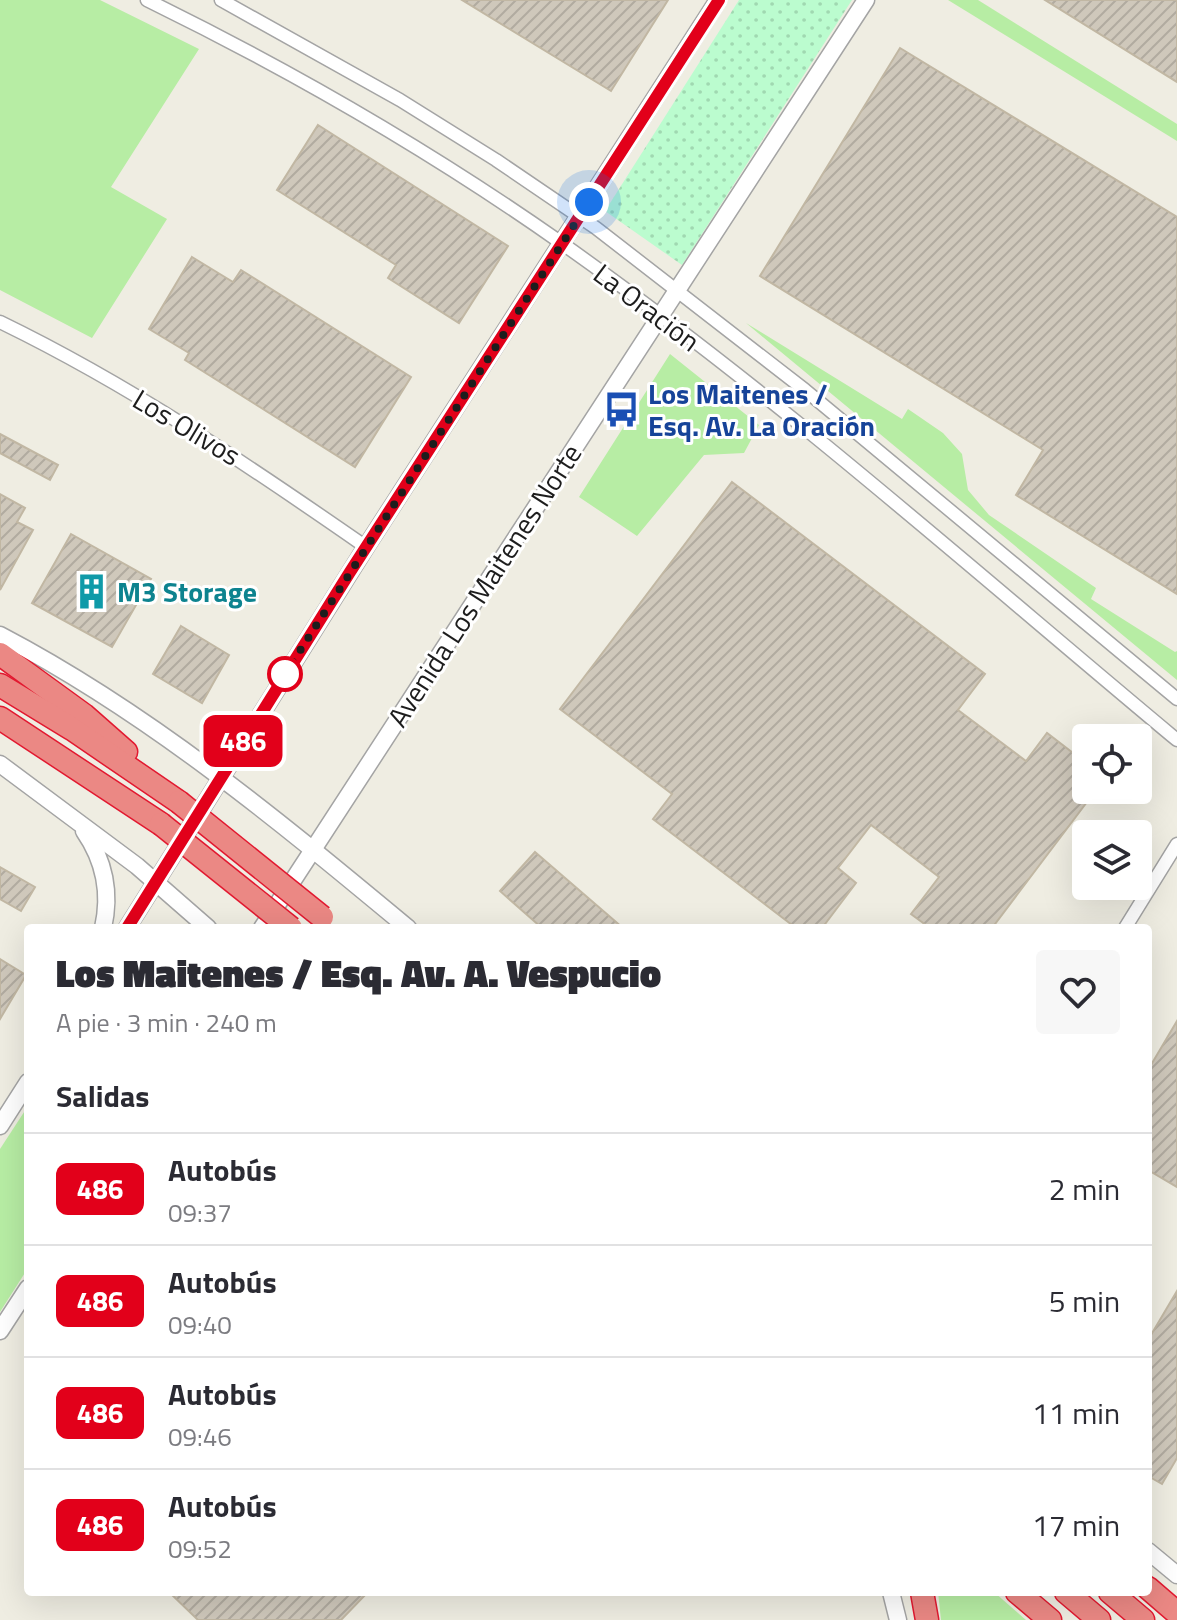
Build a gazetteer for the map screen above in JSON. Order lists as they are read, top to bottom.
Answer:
{
  "streets": {
    "street": ["La Oración", "Los Olivos", "Avenida Los Maitenes Norte"]
  },
  "crossings": [
    ["La Oración", "Avenida Los Maitenes Norte"]
  ],
  "places": {
    "bus stop": ["Los Maitenes / Esq. Av. La Oración"],
    "building": ["M3 Storage"]
  },
  "lines": ["bus line 486"],
  "page": {
    "on_map": "486",
    "heading": [
      ["Los Maitenes / Esq. Av. A. Vespucio", "A pie · 3 min · 240 m"],
      "Salidas"
    ],
    "list": [
      {
        "mark": "486",
        "name": "Autobús",
        "note": "09:37",
        "value": "2 min"
      },
      {
        "mark": "486",
        "name": "Autobús",
        "note": "09:40",
        "value": "5 min"
      },
      {
        "mark": "486",
        "name": "Autobús",
        "note": "09:46",
        "value": "11 min"
      },
      {
        "mark": "486",
        "name": "Autobús",
        "note": "09:52",
        "value": "17 min"
      }
    ]
  }
}
